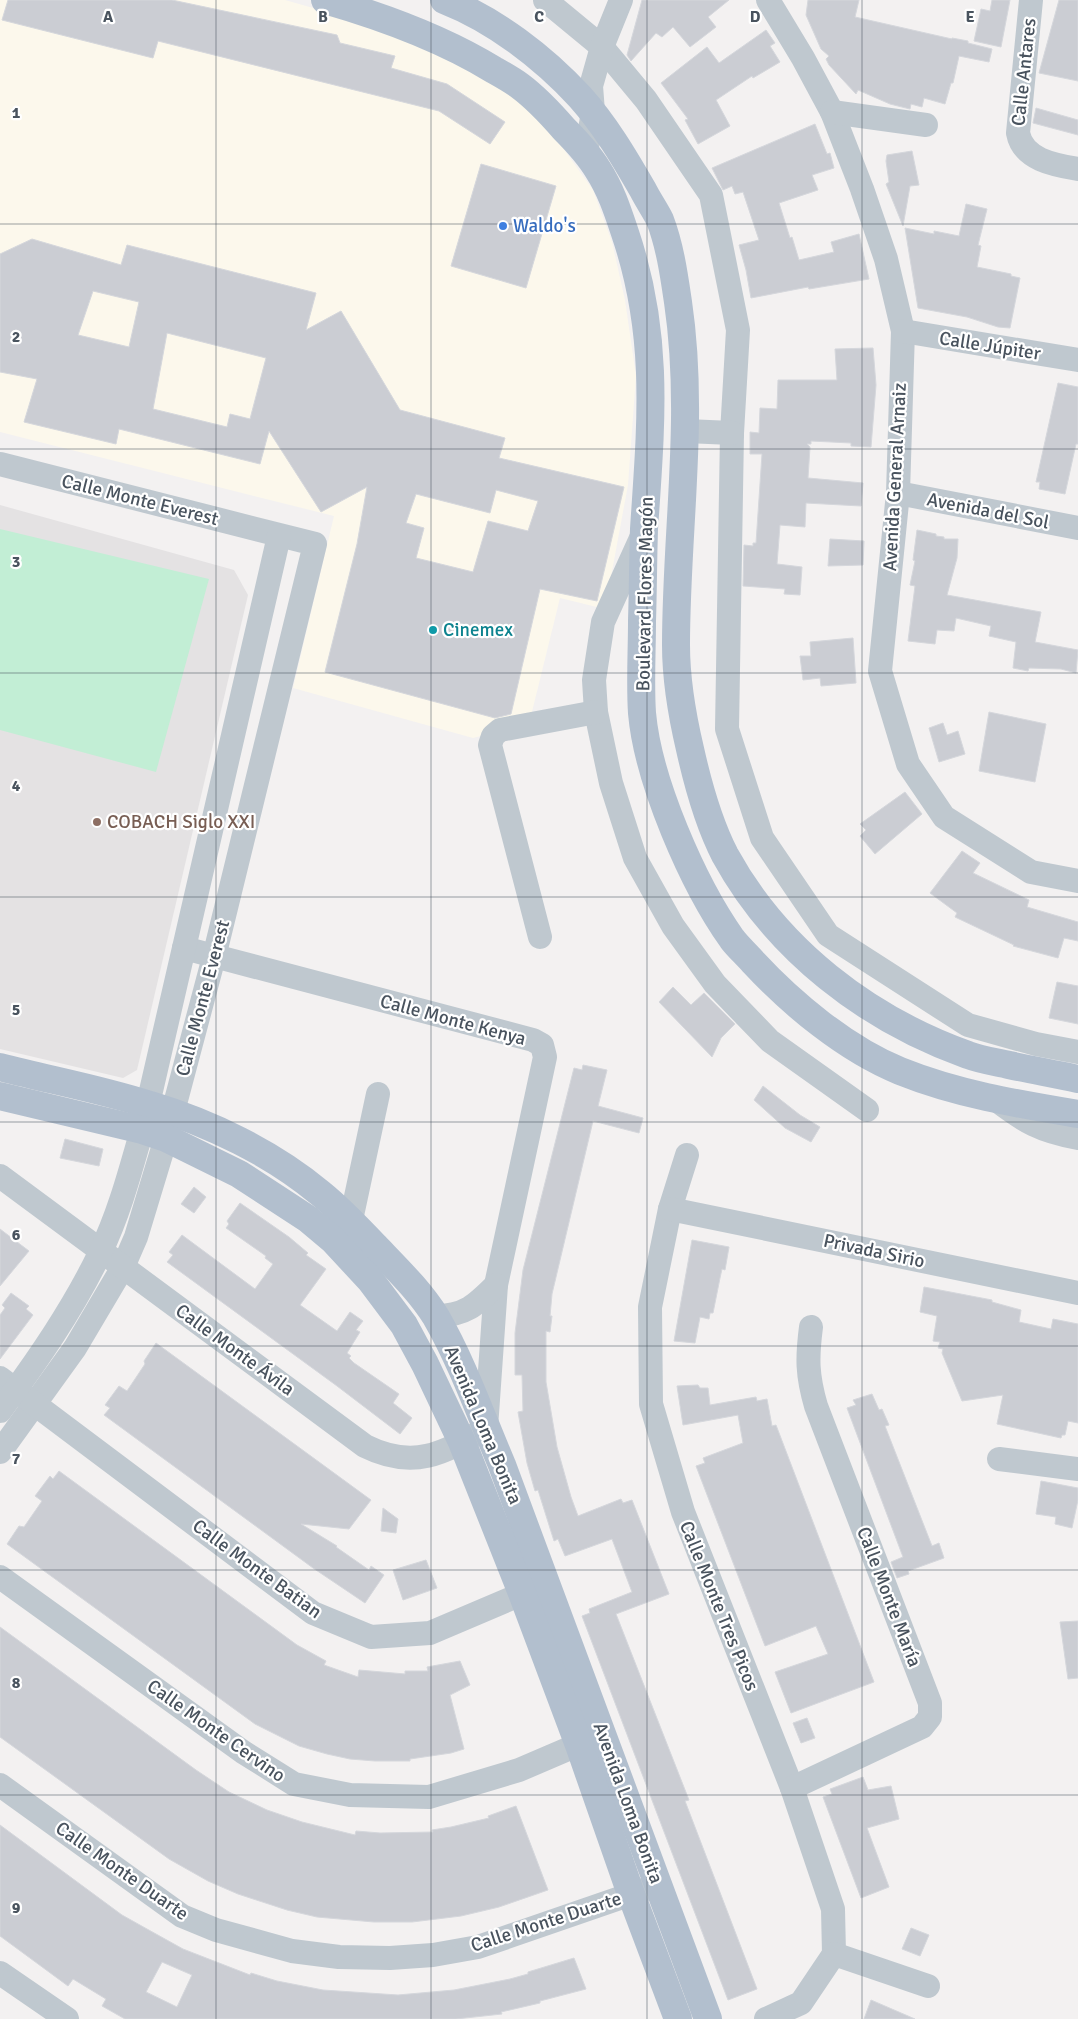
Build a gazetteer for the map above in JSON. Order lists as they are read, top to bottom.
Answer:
{
  "streets": {
    "main road": ["Boulevard Flores Magón", "Avenida Loma Bonita"],
    "street": [
      "Calle Antares",
      "Calle Júpiter",
      "Avenida General Arnaiz",
      "Calle Monte Everest",
      "Avenida del Sol",
      "Calle Monte Kenya",
      "Privada Sirio",
      "Calle Monte Ávila",
      "Calle Monte Batian",
      "Calle Monte María",
      "Calle Monte Tres Picos",
      "Calle Monte Cervino",
      "Calle Monte Duarte"
    ]
  },
  "crossings": [
    ["Calle Júpiter", "Avenida General Arnaiz"],
    ["Avenida General Arnaiz", "Avenida del Sol"],
    ["Calle Monte Everest", "Calle Monte Kenya"],
    ["Calle Monte Everest", "Calle Monte Ávila"],
    ["Calle Monte Everest", "Avenida Loma Bonita"],
    ["Calle Monte Everest", "Calle Monte Batian"],
    ["Calle Monte Kenya", "Calle Monte Ávila"],
    ["Calle Monte Kenya", "Avenida Loma Bonita"],
    ["Privada Sirio", "Calle Monte Tres Picos"],
    ["Calle Monte Ávila", "Avenida Loma Bonita"],
    ["Avenida Loma Bonita", "Calle Monte Batian"],
    ["Avenida Loma Bonita", "Calle Monte Cervino"],
    ["Avenida Loma Bonita", "Calle Monte Duarte"],
    ["Calle Monte María", "Calle Monte Tres Picos"]
  ],
  "places": ["Waldo's", "Cinemex", "COBACH Siglo XXI"],
  "grid": {
    "columns": [
      "A",
      "B",
      "C",
      "D",
      "E"
    ],
    "rows": [
      "1",
      "2",
      "3",
      "4",
      "5",
      "6",
      "7",
      "8",
      "9"
    ]
  }
}
